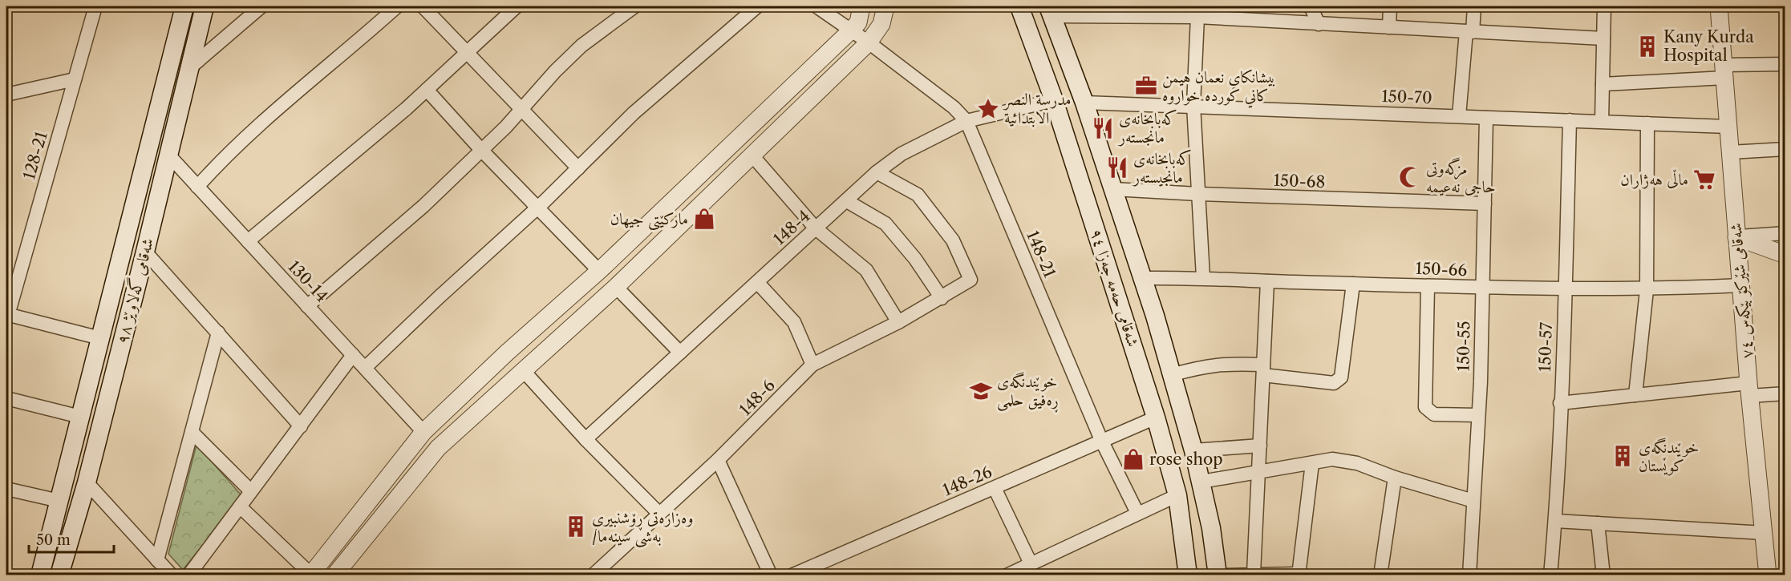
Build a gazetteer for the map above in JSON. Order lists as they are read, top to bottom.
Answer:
{
  "streets": {
    "main road": ["شەقامی حەمە جەزا ٩٤", "شەقامی گەلاوێژ ٩٨"],
    "street": [
      "150-70",
      "128-21",
      "150-68",
      "148-4",
      "148-21",
      "150-66",
      "130-14",
      "شەقامی شێرکۆ بێکەس ٧٤",
      "150-55",
      "150-57",
      "148-6",
      "148-26"
    ]
  },
  "crossings": [
    ["150-70", "شەقامی حەمە جەزا ٩٤"],
    ["150-70", "شەقامی شێرکۆ بێکەس ٧٤"],
    ["150-70", "150-55"],
    ["150-70", "150-57"],
    ["150-68", "شەقامی حەمە جەزا ٩٤"],
    ["150-68", "150-55"],
    ["148-4", "148-21"],
    ["148-4", "شەقامی حەمە جەزا ٩٤"],
    ["148-4", "148-6"],
    ["148-21", "148-26"],
    ["150-66", "شەقامی حەمە جەزا ٩٤"],
    ["150-66", "شەقامی شێرکۆ بێکەس ٧٤"],
    ["150-66", "150-55"],
    ["150-66", "150-57"],
    ["130-14", "شەقامی گەلاوێژ ٩٨"],
    ["شەقامی حەمە جەزا ٩٤", "148-26"]
  ],
  "places": {
    "building": ["Kany Kurda Hospital", "خوێندنگەی کوێستان", "وە‌زارە‌تی ڕۆشنبیری /بە‌شی سینە‌ما"],
    "office": ["بيشانكاي نعمان هيمن كاني كورده خواروه"],
    "place": ["مدرسة النصر الابتدائية"],
    "restaurant": ["کەبابخانەی مانجستەر", "كەبابخانەی مانجیستەر"],
    "mosque": ["مزگەوتی حاجی نەعیمە"],
    "supermarket": ["ماڵی هەژاران"],
    "shop": ["ماركێتی جیھان", "rose shop"],
    "school or university": ["خوێندنگەی ڕەفیق حلمی"]
  },
  "scale_bar": "50 m"
}
